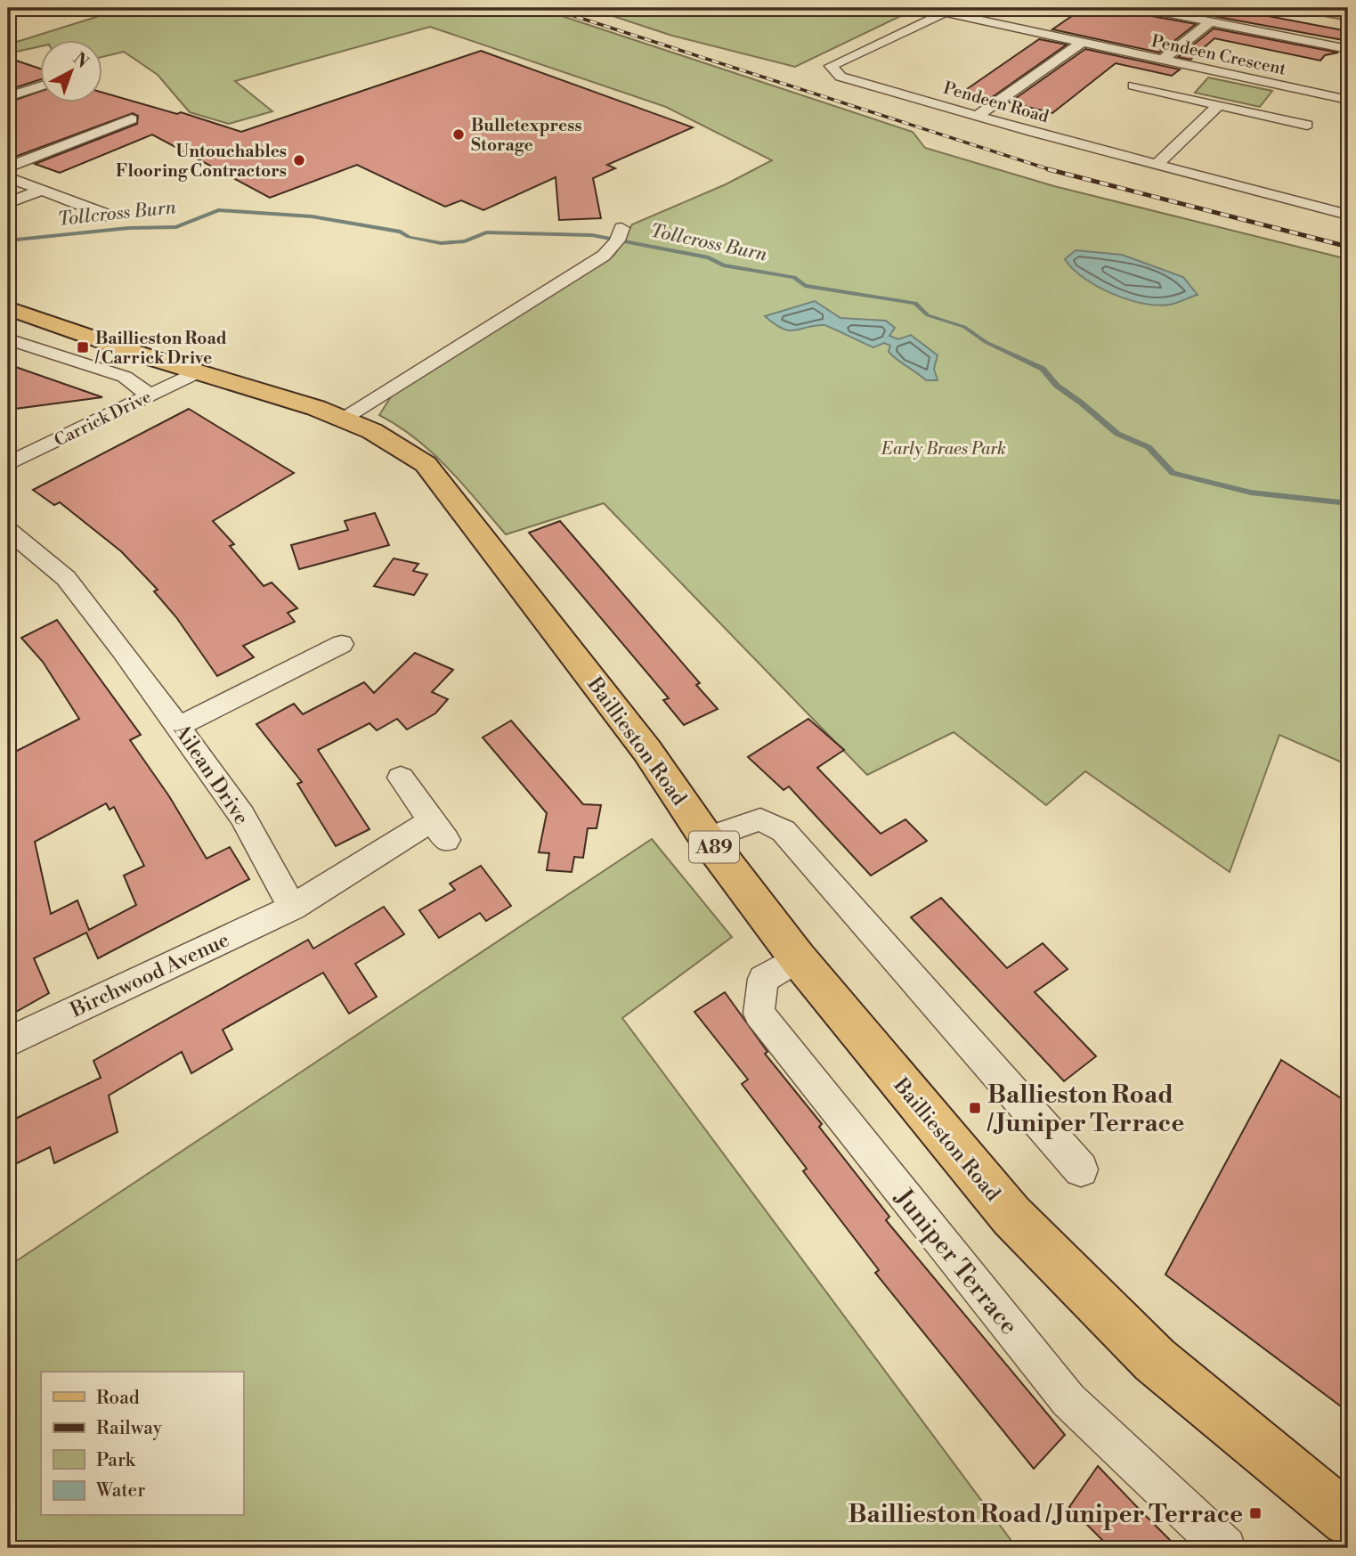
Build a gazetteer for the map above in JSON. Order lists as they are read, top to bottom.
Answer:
{
  "streets": {
    "main road": ["Baillieston Road", "A89"],
    "street": [
      "Pendeen Crescent",
      "Pendeen Road",
      "Carrick Drive",
      "Ailean Drive",
      "Birchwood Avenue",
      "Juniper Terrace"
    ]
  },
  "crossings": [
    ["Pendeen Crescent", "Pendeen Road"],
    ["Carrick Drive", "Baillieston Road"],
    ["Baillieston Road", "Juniper Terrace"],
    ["Ailean Drive", "Birchwood Avenue"]
  ],
  "water": ["Tollcross Burn"],
  "parks": ["Early Braes Park"],
  "places": {
    "other": ["Bulletexpress Storage", "Untouchables Flooring Contractors"],
    "transit": ["Baillieston Road / Carrick Drive", "Ballieston Road / Juniper Terrace", "Baillieston Road / Juniper Terrace"]
  },
  "legend": [
    "Road",
    "Railway",
    "Park",
    "Water"
  ],
  "north": "top right"
}
